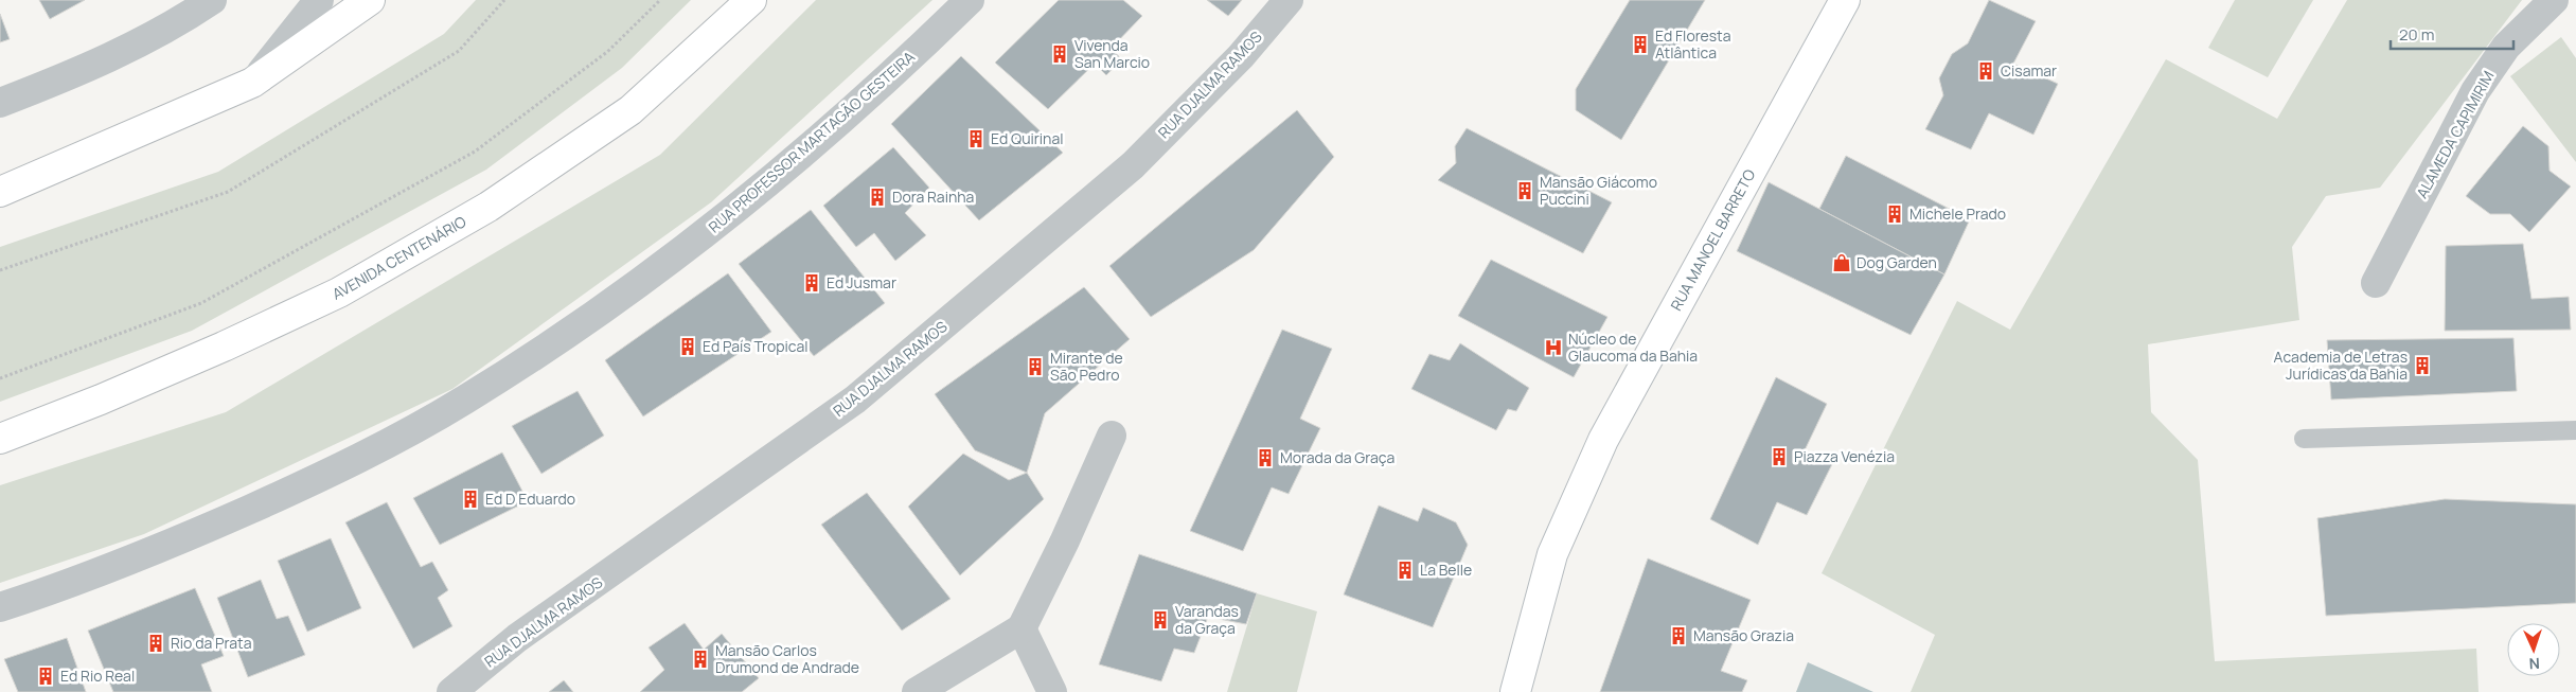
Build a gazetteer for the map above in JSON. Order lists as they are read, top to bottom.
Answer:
{
  "streets": {
    "main road": ["RUA MANOEL BARRETO", "AVENIDA CENTENÁRIO"],
    "street": ["RUA DJALMA RAMOS", "ALAMEDA CAPIMIRIM", "RUA PROFESSOR MARTAGÃO GESTEIRA"]
  },
  "places": {
    "building": [
      "Ed Floresta Atlântica",
      "Vivenda San Marcio",
      "Cisamar",
      "Ed Quirinal",
      "Mansão Giácomo Puccini",
      "Dora Rainha",
      "Michele Prado",
      "Ed Jusmar",
      "Ed País Tropical",
      "Academia de Letras Jurídicas da Bahia",
      "Mirante de São Pedro",
      "Piazza Venézia",
      "Morada da Graça",
      "Ed D Eduardo",
      "La Belle",
      "Varandas da Graça",
      "Mansão Grazia",
      "Rio da Prata",
      "Mansão Carlos Drumond de Andrade",
      "Ed Rio Real"
    ],
    "shop": ["Dog Garden"],
    "hospital": ["Núcleo de Glaucoma da Bahia"]
  },
  "scale_bar": "20 m",
  "north": "bottom"
}
